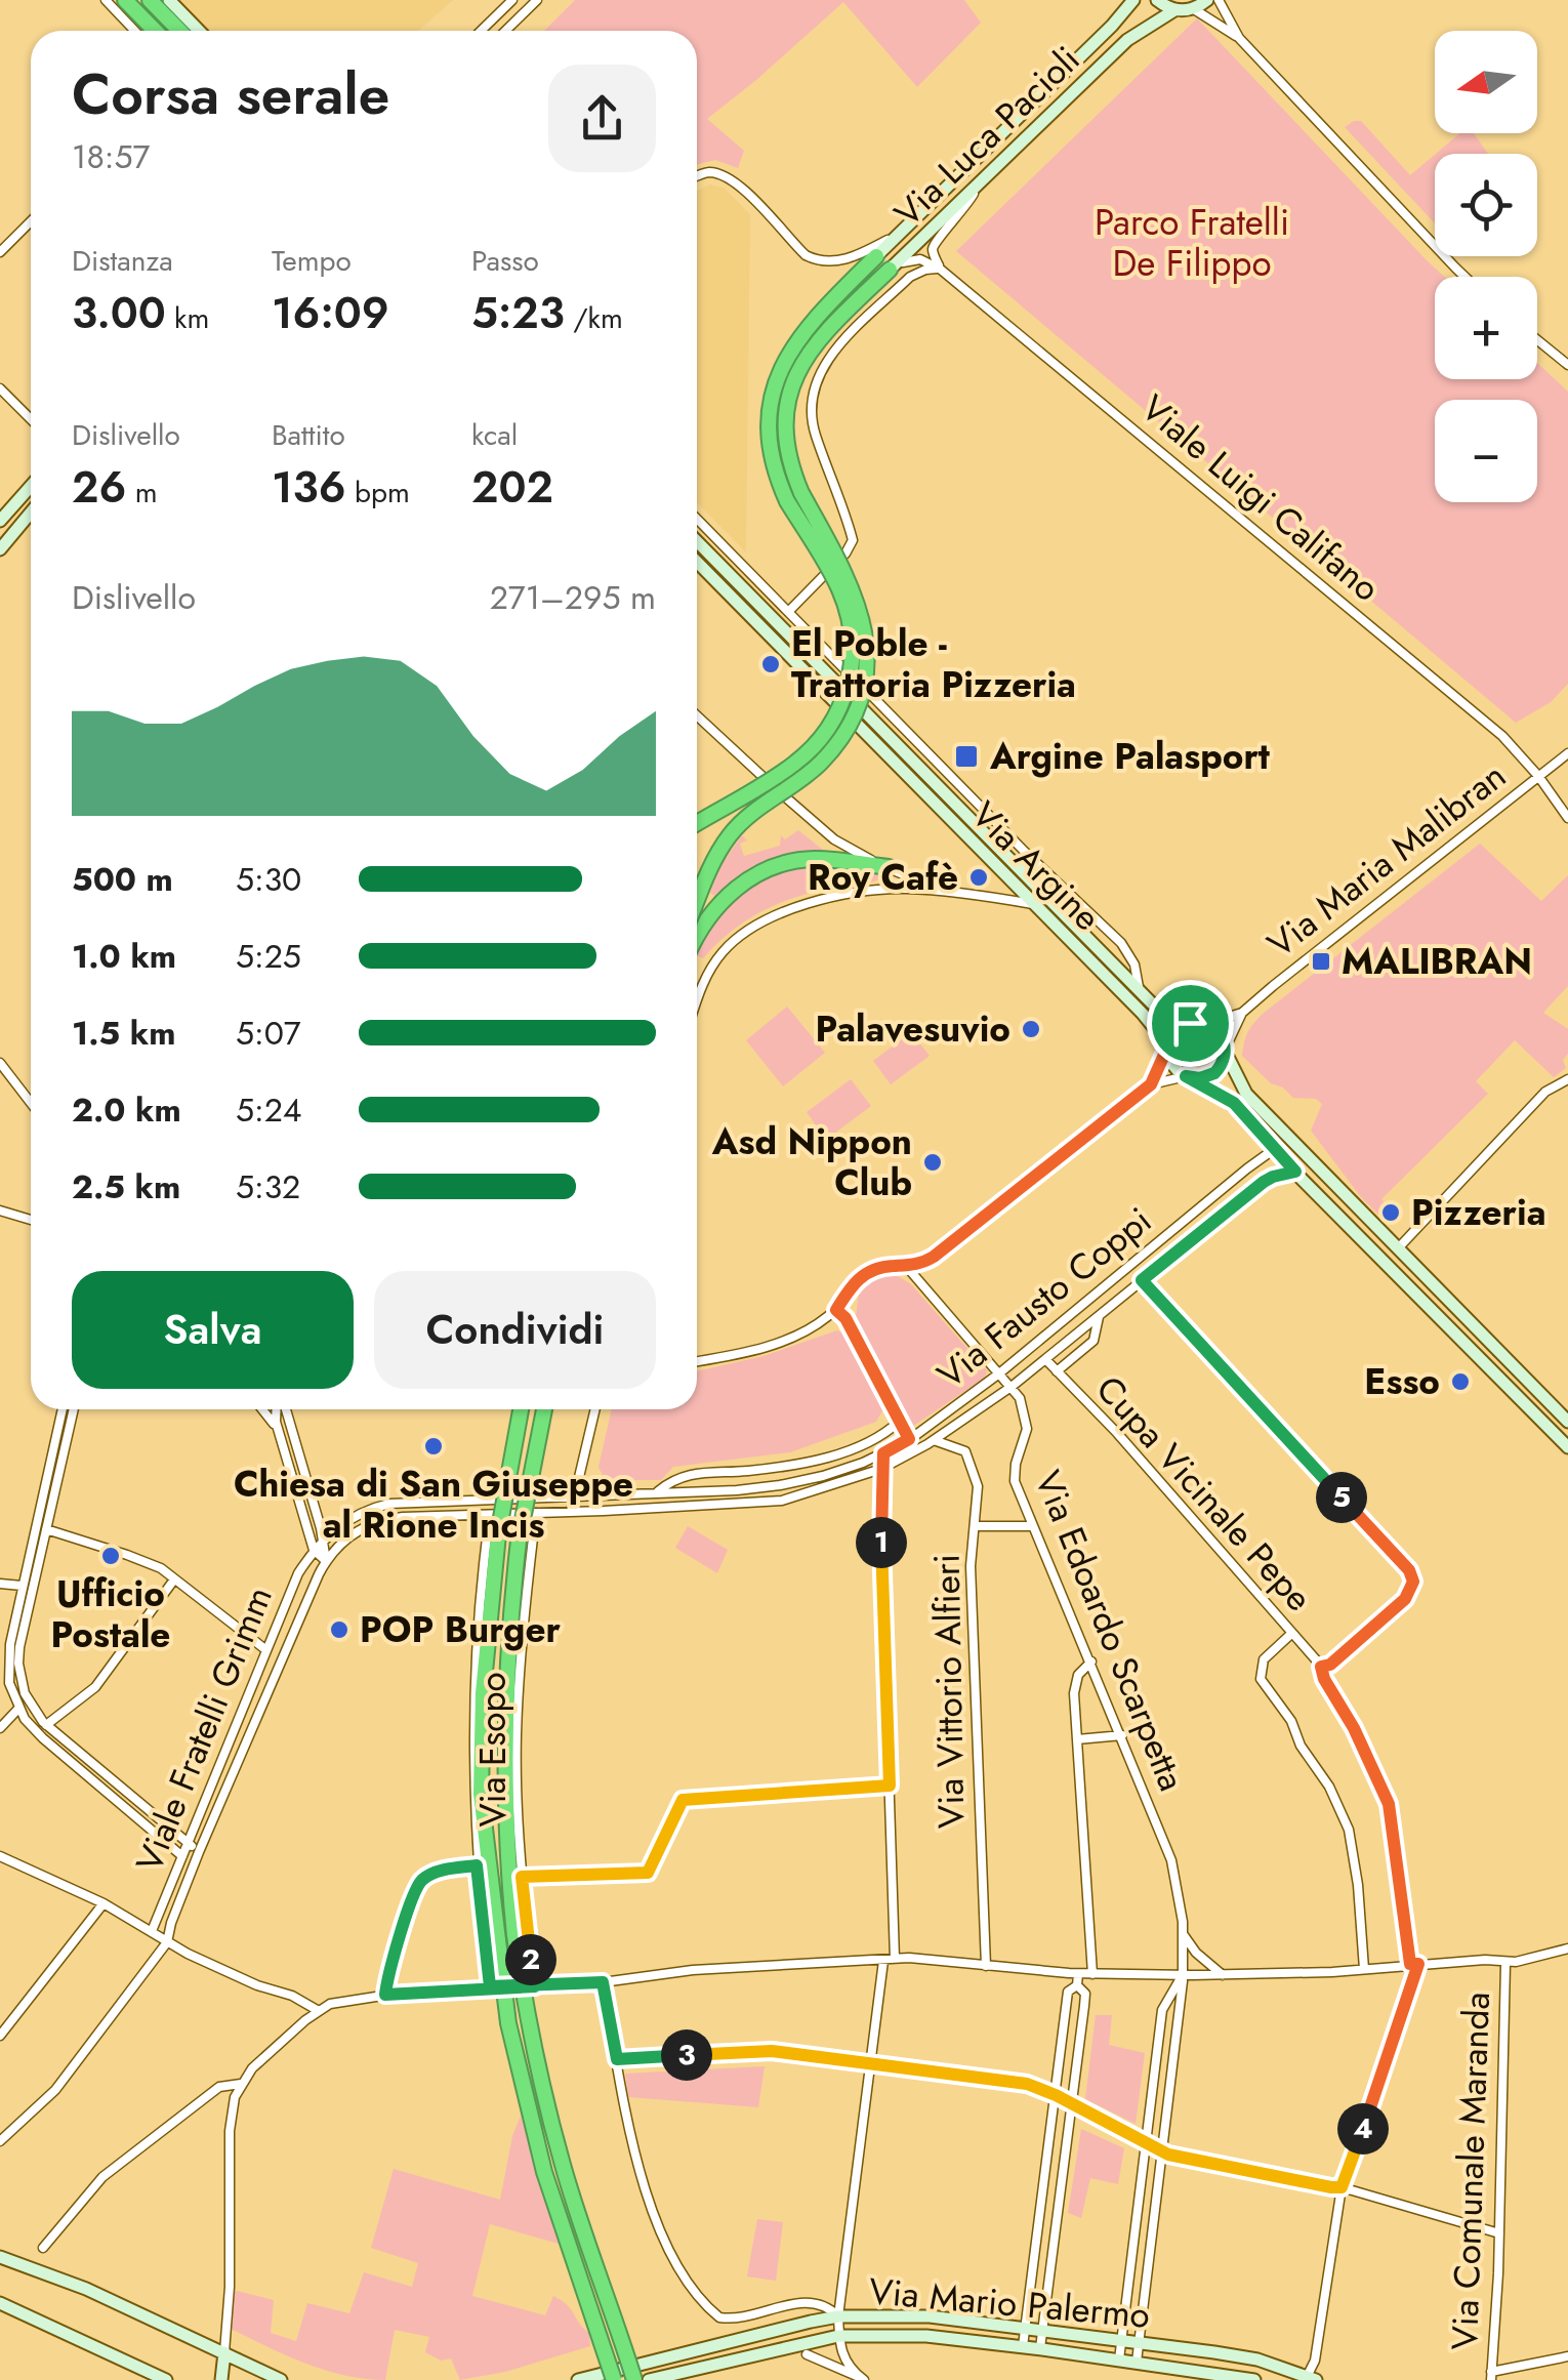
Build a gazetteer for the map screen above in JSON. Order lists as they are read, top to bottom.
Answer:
{
  "streets": {
    "street": [
      "Via Luca Pacioli",
      "Viale Luigi Califano",
      "Via Maria Malibran",
      "Via Argine",
      "Via Fausto Coppi",
      "Cupa Vicinale Pepe",
      "Via Edoardo Scarpetta",
      "Via Vittorio Alfieri",
      "Viale Fratelli Grimm",
      "Via Esopo",
      "Via Comunale Maranda",
      "Via Mario Palermo"
    ]
  },
  "crossings": [
    ["Viale Luigi Califano", "Via Maria Malibran"],
    ["Via Maria Malibran", "Via Argine"],
    ["Via Fausto Coppi", "Cupa Vicinale Pepe"],
    ["Via Fausto Coppi", "Via Edoardo Scarpetta"],
    ["Via Fausto Coppi", "Via Vittorio Alfieri"],
    ["Via Fausto Coppi", "Viale Fratelli Grimm"],
    ["Via Fausto Coppi", "Via Esopo"],
    ["Via Edoardo Scarpetta", "Via Mario Palermo"]
  ],
  "parks": ["Parco Fratelli De Filippo"],
  "places": {
    "other": [
      "El Poble - Trattoria Pizzeria",
      "Roy Cafè",
      "Palavesuvio",
      "Asd Nippon Club",
      "Pizzeria",
      "Esso",
      "Chiesa di San Giuseppe al Rione Incis",
      "Ufficio Postale",
      "POP Burger"
    ],
    "transit": ["Argine Palasport", "MALIBRAN"]
  },
  "north": "left",
  "page": {
    "map_buttons": ["+", "−"],
    "heading": ["Corsa serale", "18:57"],
    "stats": [
      ["Distanza", "3.00 km"],
      ["Tempo", "16:09"],
      ["Passo", "5:23 /km"],
      ["Dislivello", "26 m"],
      ["Battito", "136 bpm"],
      ["kcal", "202"]
    ],
    "chart": ["Dislivello", "271–295 m"],
    "list": [
      {
        "name": "500 m",
        "note": "5:30"
      },
      {
        "name": "1.0 km",
        "note": "5:25"
      },
      {
        "name": "1.5 km",
        "note": "5:07"
      },
      {
        "name": "2.0 km",
        "note": "5:24"
      },
      {
        "name": "2.5 km",
        "note": "5:32"
      }
    ],
    "buttons": ["Salva", "Condividi"],
    "pins": [
      "5",
      "1",
      "2",
      "3",
      "4"
    ]
  }
}
